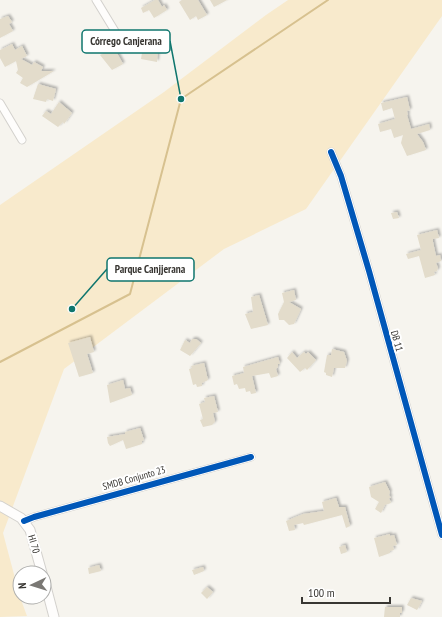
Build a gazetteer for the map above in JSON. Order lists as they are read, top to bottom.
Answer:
{
  "streets": {
    "street": ["DB 11", "SMDB Conjunto 23", "HI 70"]
  },
  "crossings": [
    ["SMDB Conjunto 23", "HI 70"]
  ],
  "places": ["Córrego Canjerana", "Parque Canjjerana"],
  "scale_bar": "100 m",
  "north": "left"
}
